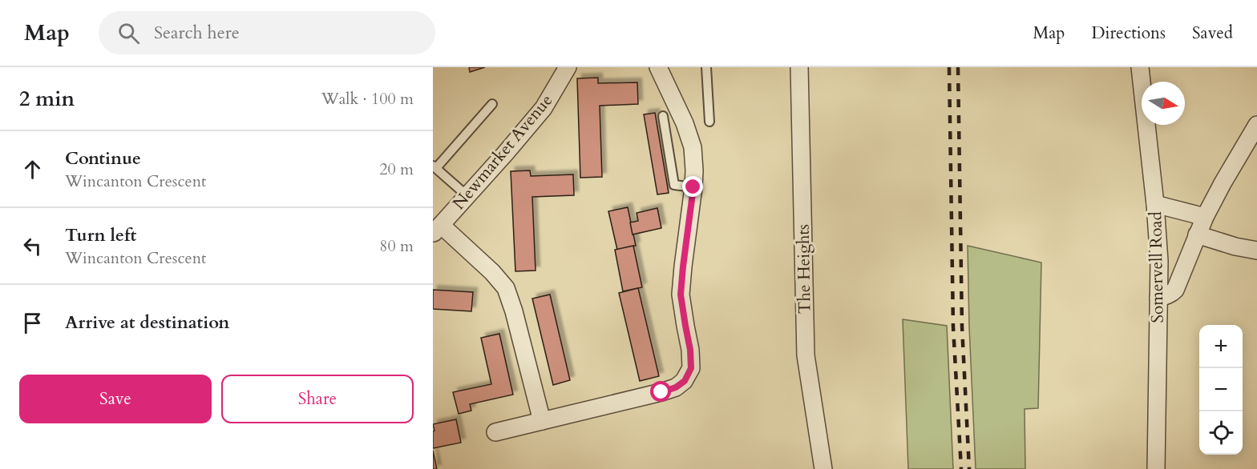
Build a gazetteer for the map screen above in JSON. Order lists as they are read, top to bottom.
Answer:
{
  "streets": {
    "street": ["Newmarket Avenue", "Somervell Road", "The Heights"]
  },
  "north": "right",
  "page": {
    "header": "Map",
    "search": "Search here",
    "nav": ["Map", "Directions", "Saved"],
    "heading": ["2 min", "Walk · 100 m"],
    "list": [
      ["Continue", "Wincanton Crescent", "20 m"],
      ["Turn left", "Wincanton Crescent", "80 m"],
      "Arrive at destination"
    ],
    "map_buttons": ["+", "−"],
    "buttons": ["Save", "Share"]
  }
}
